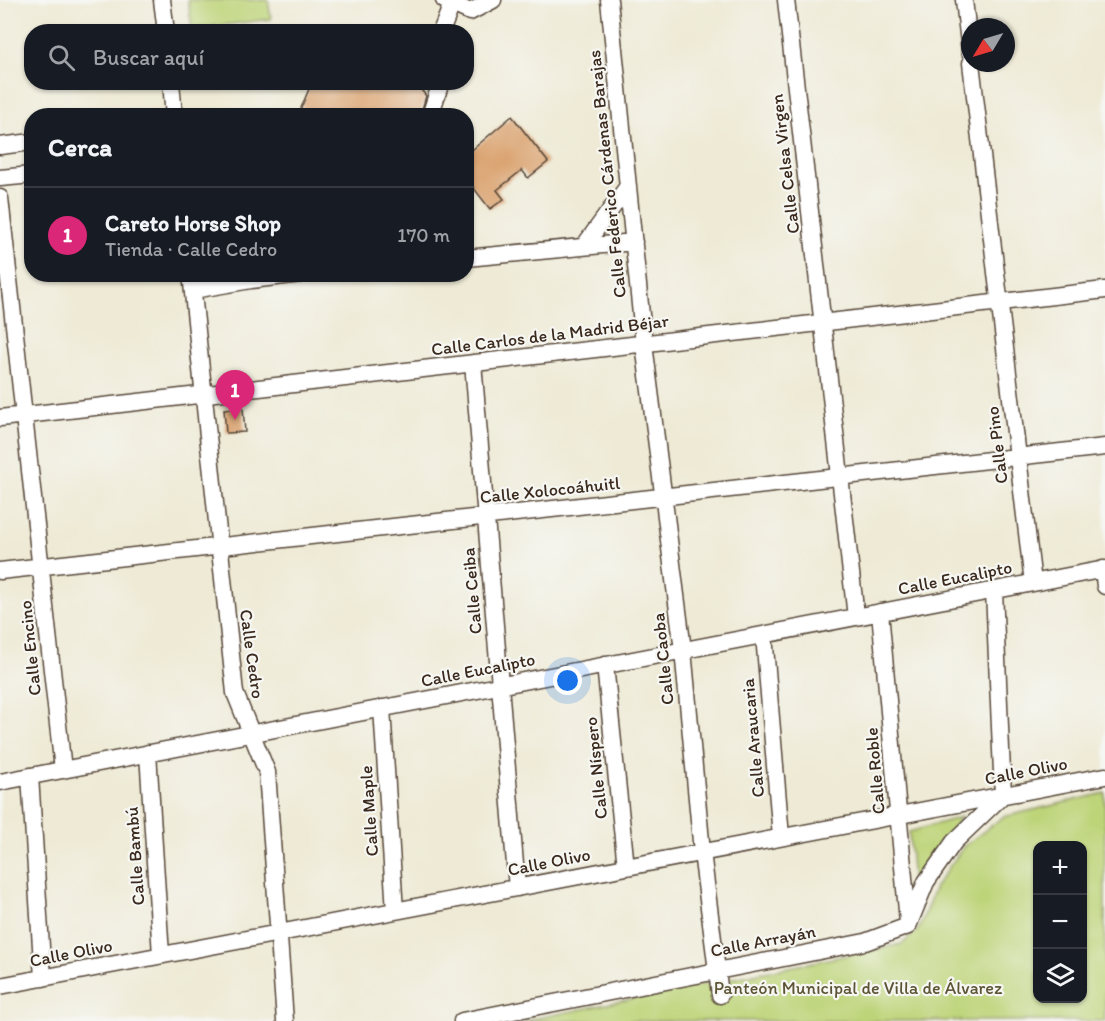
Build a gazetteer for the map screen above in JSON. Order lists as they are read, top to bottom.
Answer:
{
  "streets": {
    "street": [
      "Calle Celsa Virgen",
      "Calle Federico Cárdenas Barajas",
      "Calle Carlos de la Madrid Béjar",
      "Calle Pino",
      "Calle Xolocoáhuitl",
      "Calle Eucalipto",
      "Calle Ceiba",
      "Calle Encino",
      "Calle Cedro",
      "Calle Caoba",
      "Calle Araucaria",
      "Calle Níspero",
      "Calle Roble",
      "Calle Olivo",
      "Calle Maple",
      "Calle Bambú",
      "Calle Arrayán"
    ]
  },
  "crossings": [
    ["Calle Celsa Virgen", "Calle Carlos de la Madrid Béjar"],
    ["Calle Federico Cárdenas Barajas", "Calle Carlos de la Madrid Béjar"],
    ["Calle Federico Cárdenas Barajas", "Calle Caoba"],
    ["Calle Carlos de la Madrid Béjar", "Calle Pino"],
    ["Calle Carlos de la Madrid Béjar", "Calle Ceiba"],
    ["Calle Carlos de la Madrid Béjar", "Calle Encino"],
    ["Calle Carlos de la Madrid Béjar", "Calle Cedro"],
    ["Calle Carlos de la Madrid Béjar", "Calle Caoba"],
    ["Calle Pino", "Calle Xolocoáhuitl"],
    ["Calle Pino", "Calle Eucalipto"],
    ["Calle Xolocoáhuitl", "Calle Ceiba"],
    ["Calle Xolocoáhuitl", "Calle Encino"],
    ["Calle Xolocoáhuitl", "Calle Cedro"],
    ["Calle Xolocoáhuitl", "Calle Caoba"],
    ["Calle Eucalipto", "Calle Ceiba"],
    ["Calle Eucalipto", "Calle Encino"],
    ["Calle Eucalipto", "Calle Cedro"],
    ["Calle Eucalipto", "Calle Caoba"],
    ["Calle Eucalipto", "Calle Araucaria"],
    ["Calle Eucalipto", "Calle Níspero"],
    ["Calle Eucalipto", "Calle Roble"],
    ["Calle Eucalipto", "Calle Maple"],
    ["Calle Eucalipto", "Calle Bambú"],
    ["Calle Ceiba", "Calle Olivo"],
    ["Calle Cedro", "Calle Olivo"],
    ["Calle Caoba", "Calle Olivo"],
    ["Calle Caoba", "Calle Arrayán"],
    ["Calle Araucaria", "Calle Olivo"],
    ["Calle Níspero", "Calle Olivo"],
    ["Calle Roble", "Calle Olivo"],
    ["Calle Roble", "Calle Arrayán"],
    ["Calle Olivo", "Calle Maple"],
    ["Calle Olivo", "Calle Bambú"]
  ],
  "parks": ["Panteón Municipal de Villa de Álvarez"],
  "north": "bottom left",
  "page": {
    "search": "Buscar aquí",
    "heading": "Cerca",
    "list": [
      {
        "mark": "1",
        "name": "Careto Horse Shop",
        "note": "Tienda · Calle Cedro",
        "value": "170 m"
      }
    ],
    "pins": "1",
    "map_buttons": ["+", "−"]
  }
}
